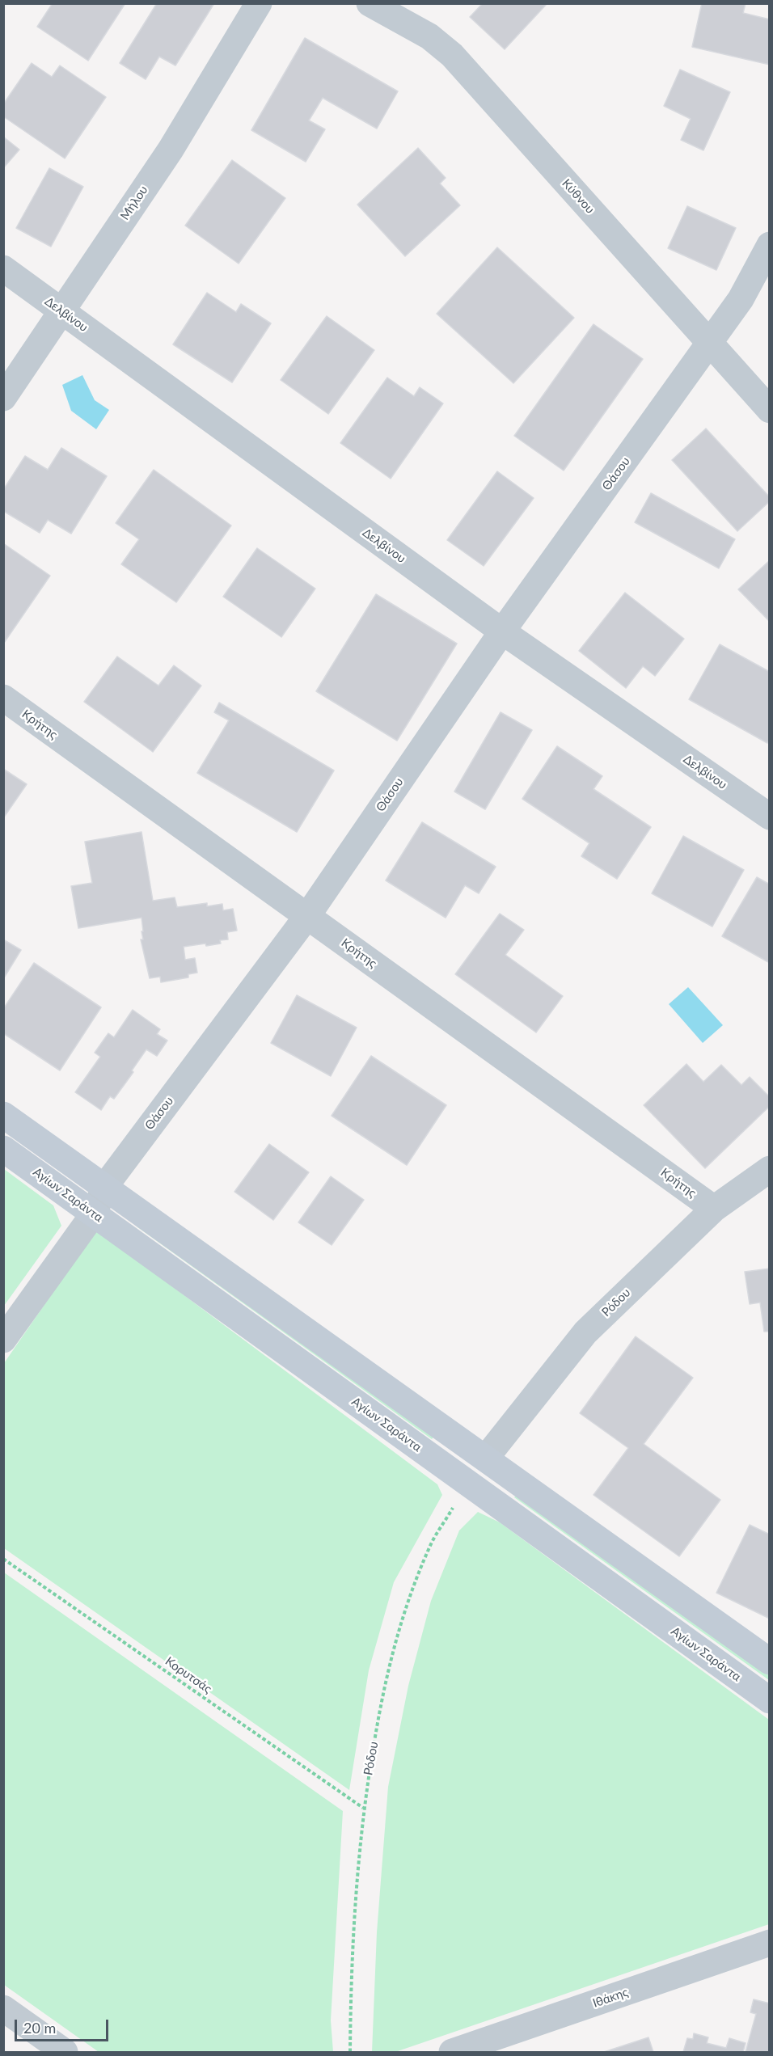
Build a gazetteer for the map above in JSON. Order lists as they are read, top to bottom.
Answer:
{
  "streets": {
    "main road": ["Αγίων Σαράντα"],
    "street": [
      "Κύθνου",
      "Μήλου",
      "Δελβίνου",
      "Θάσου",
      "Κρήτης",
      "Ρόδου",
      "Ιθάκης"
    ],
    "path": ["Κορυτσάς"]
  },
  "crossings": [
    ["Κύθνου", "Θάσου"],
    ["Μήλου", "Δελβίνου"],
    ["Δελβίνου", "Θάσου"],
    ["Θάσου", "Κρήτης"],
    ["Θάσου", "Αγίων Σαράντα"],
    ["Κρήτης", "Ρόδου"],
    ["Αγίων Σαράντα", "Ρόδου"],
    ["Ρόδου", "Κορυτσάς"]
  ],
  "scale_bar": "20 m"
}
